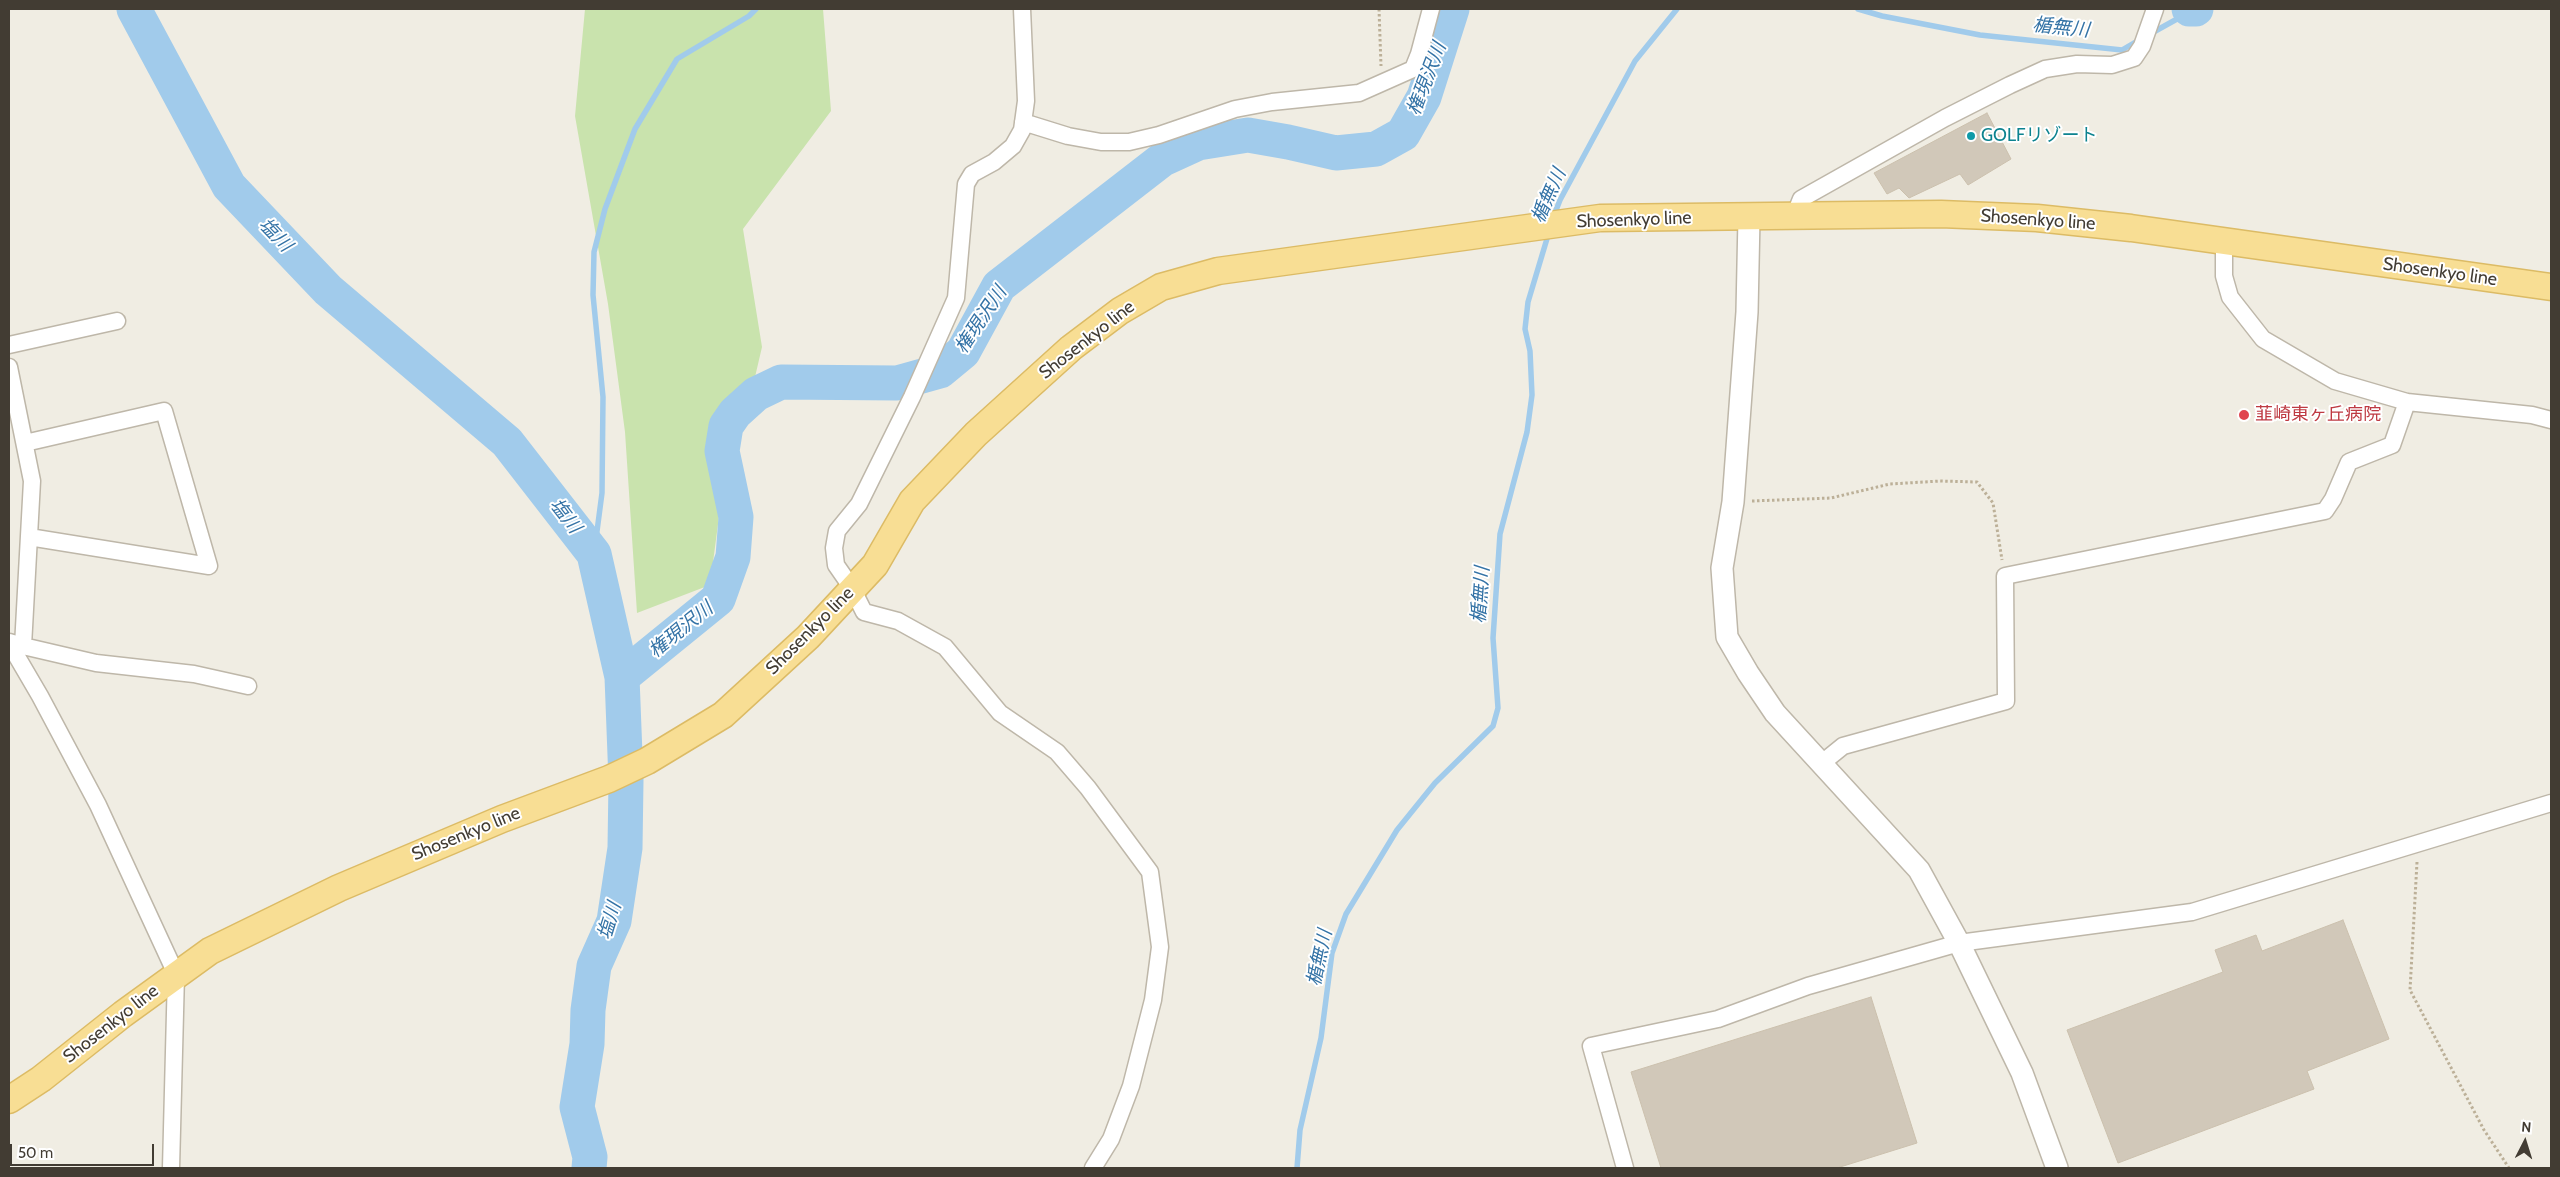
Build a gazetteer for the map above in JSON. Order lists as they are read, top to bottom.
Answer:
{
  "streets": {
    "main road": ["Shosenkyo line"]
  },
  "water": ["楯無川", "権現沢川", "塩川"],
  "places": ["GOLFリゾート", "韮崎東ヶ丘病院"],
  "scale_bar": "50 m",
  "north": "top"
}
